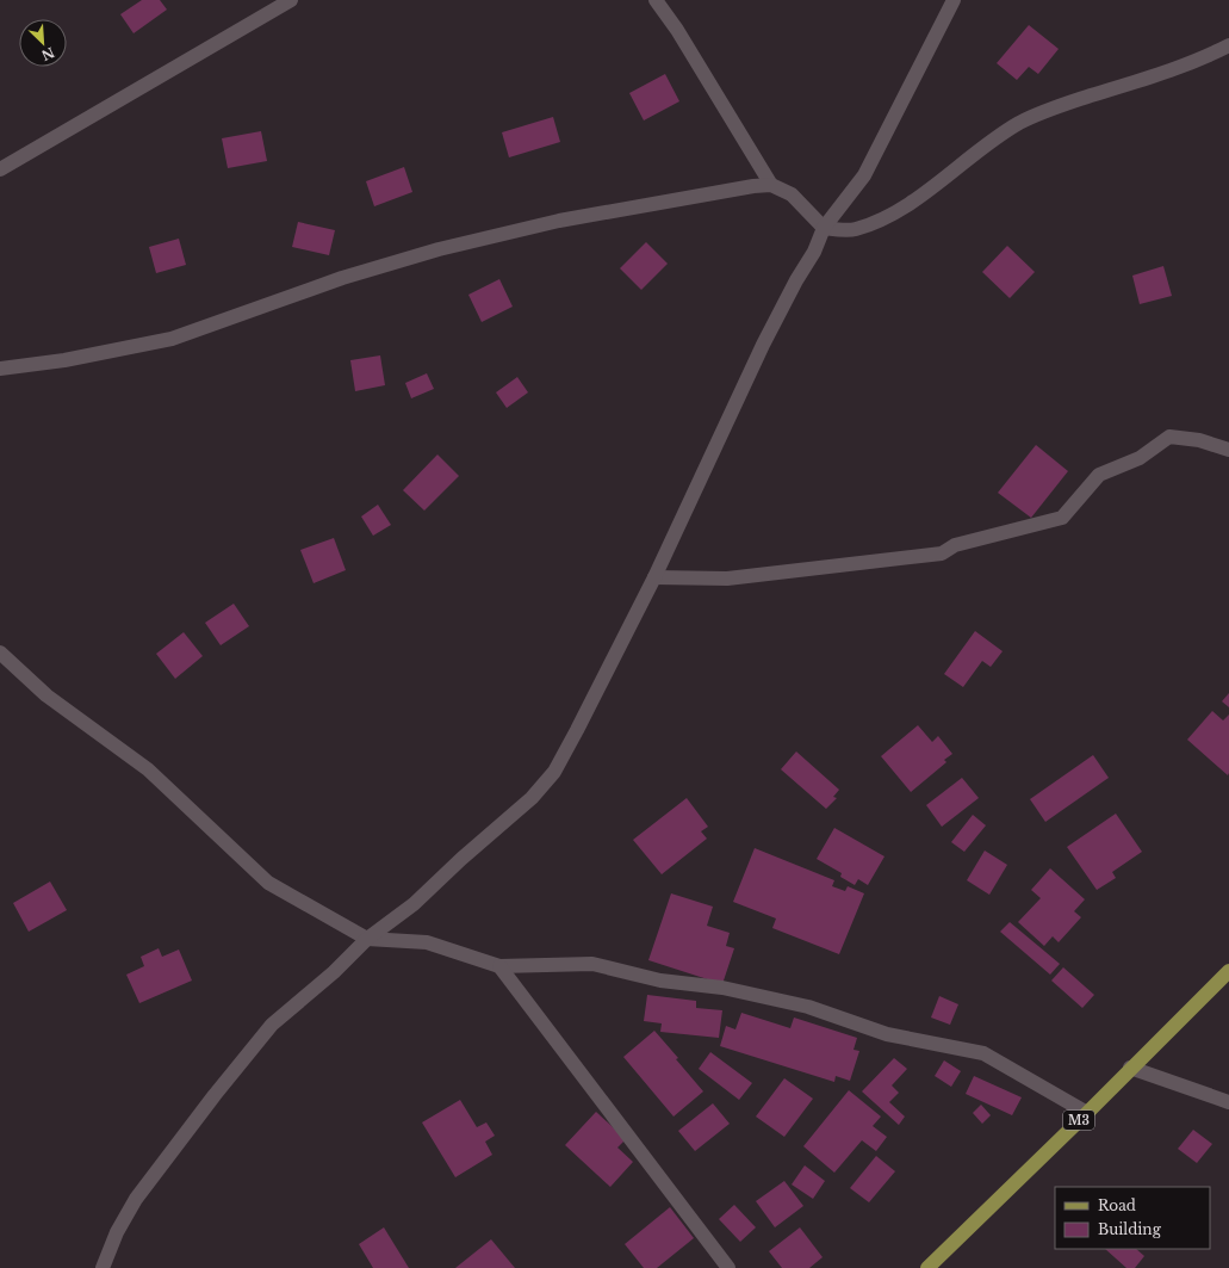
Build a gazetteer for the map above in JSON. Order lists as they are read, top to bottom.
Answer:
{
  "streets": {
    "main road": ["M3"]
  },
  "legend": ["Road", "Building"],
  "north": "bottom right"
}
